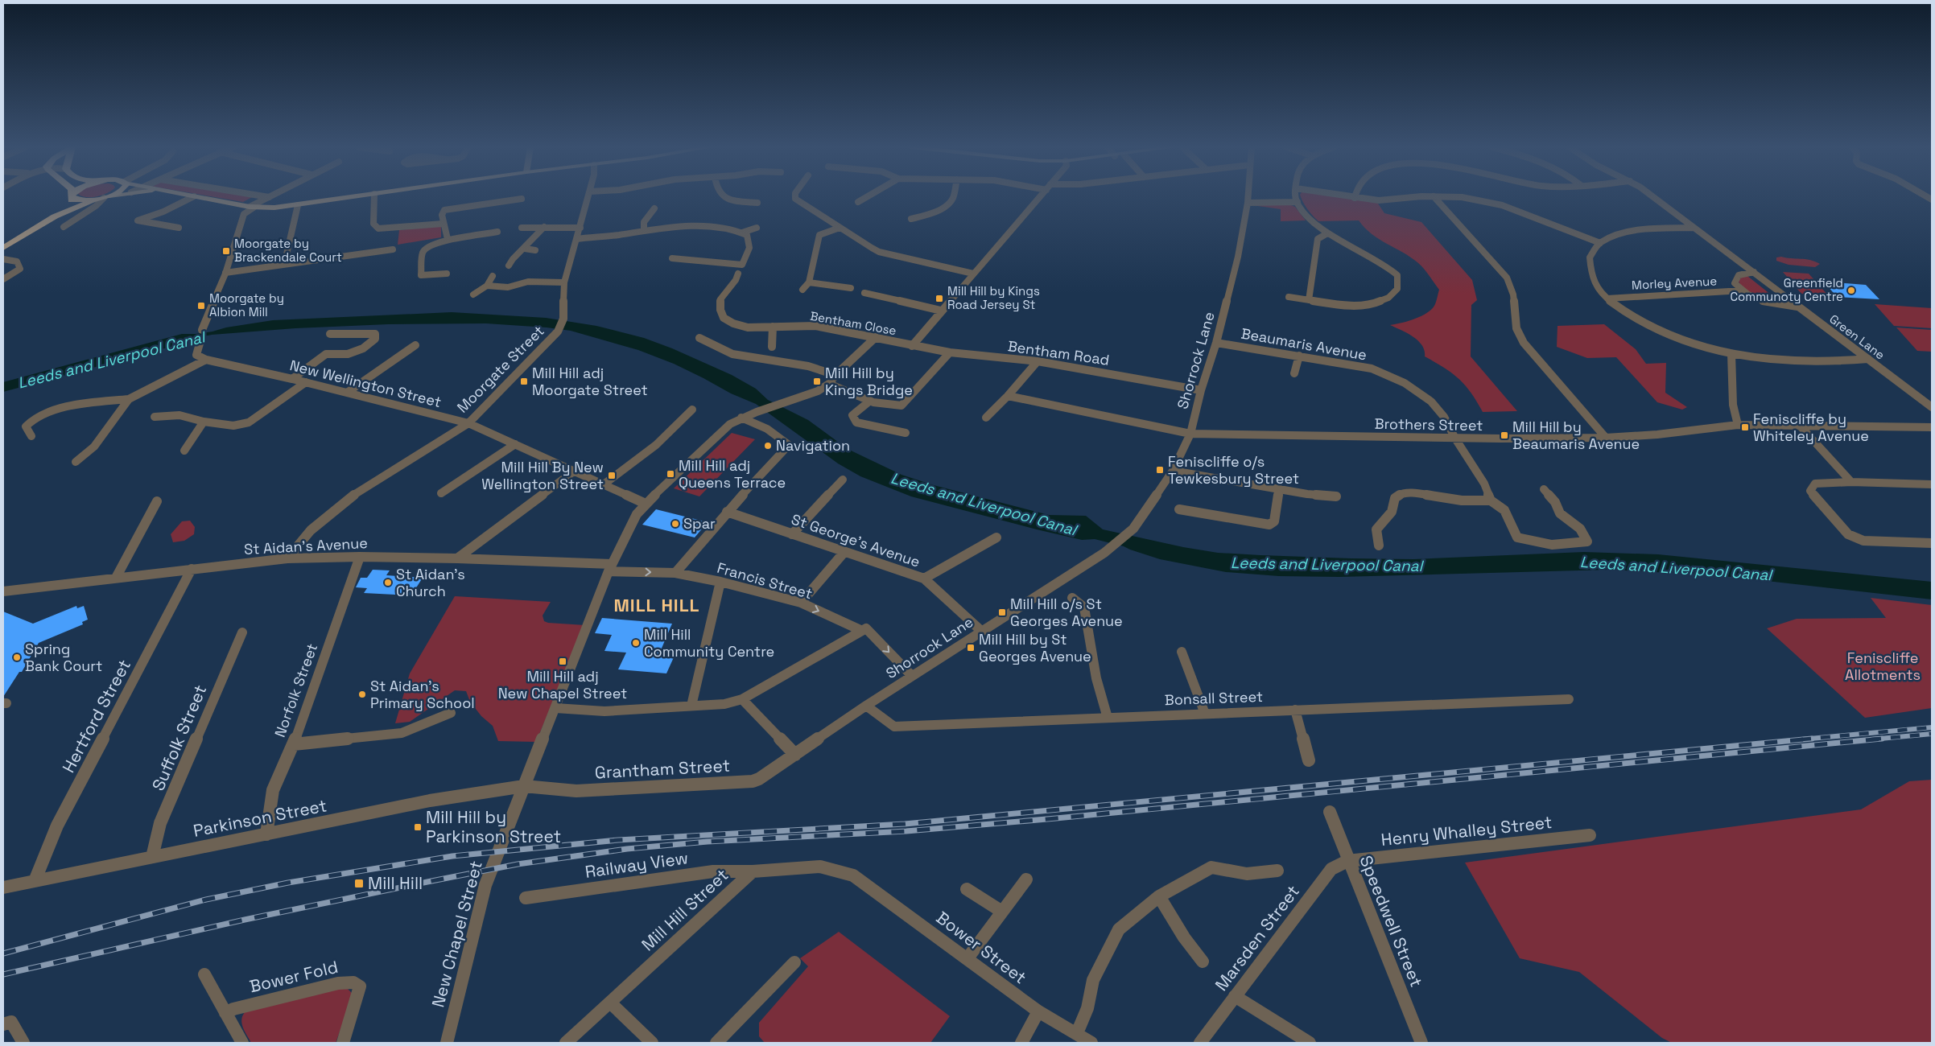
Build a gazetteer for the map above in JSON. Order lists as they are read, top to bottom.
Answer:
{
  "streets": {
    "street": [
      "Morley Avenue",
      "Bentham Close",
      "Green Lane",
      "Beaumaris Avenue",
      "Bentham Road",
      "Shorrock Lane",
      "Moorgate Street",
      "New Wellington Street",
      "Brothers Street",
      "St George's Avenue",
      "St Aidan's Avenue",
      "Francis Street",
      "Norfolk Street",
      "Bonsall Street",
      "Hertford Street",
      "Suffolk Street",
      "Grantham Street",
      "Parkinson Street",
      "Henry Whalley Street",
      "Railway View",
      "Mill Hill Street",
      "Speedwell Street",
      "New Chapel Street",
      "Marsden Street",
      "Bower Street",
      "Bower Fold"
    ]
  },
  "crossings": [
    ["Bentham Close", "Bentham Road"],
    ["Beaumaris Avenue", "Shorrock Lane"],
    ["Beaumaris Avenue", "Brothers Street"],
    ["Bentham Road", "Shorrock Lane"],
    ["Shorrock Lane", "Brothers Street"],
    ["Shorrock Lane", "St George's Avenue"],
    ["Shorrock Lane", "Francis Street"],
    ["Shorrock Lane", "Bonsall Street"],
    ["Shorrock Lane", "Grantham Street"],
    ["Moorgate Street", "New Wellington Street"],
    ["Moorgate Street", "St Aidan's Avenue"],
    ["New Wellington Street", "New Chapel Street"],
    ["St Aidan's Avenue", "Francis Street"],
    ["St Aidan's Avenue", "Norfolk Street"],
    ["St Aidan's Avenue", "Hertford Street"],
    ["St Aidan's Avenue", "New Chapel Street"],
    ["Francis Street", "New Chapel Street"],
    ["Norfolk Street", "Parkinson Street"],
    ["Hertford Street", "Parkinson Street"],
    ["Suffolk Street", "Parkinson Street"],
    ["Grantham Street", "Parkinson Street"],
    ["Grantham Street", "New Chapel Street"],
    ["Parkinson Street", "New Chapel Street"],
    ["Henry Whalley Street", "Speedwell Street"],
    ["Henry Whalley Street", "Marsden Street"],
    ["Railway View", "Mill Hill Street"],
    ["Railway View", "Bower Street"],
    ["Mill Hill Street", "Bower Street"],
    ["Speedwell Street", "Marsden Street"]
  ],
  "one_way": ["Francis Street"],
  "districts": ["MILL HILL"],
  "water": ["Leeds and Liverpool Canal"],
  "parks": ["Feniscliffe Allotments"],
  "places": {
    "transit": [
      "Moorgate by Brackendale Court",
      "Mill Hill by Kings Road Jersey St",
      "Moorgate by Albion Mill",
      "Mill Hill adj Moorgate Street",
      "Mill Hill by Kings Bridge",
      "Feniscliffe by Whiteley Avenue",
      "Mill Hill by Beaumaris Avenue",
      "Feniscliffe o/s Tewkesbury Street",
      "Mill Hill adj Queens Terrace",
      "Mill Hill By New Wellington Street",
      "Mill Hill o/s St Georges Avenue",
      "Mill Hill by St Georges Avenue",
      "Mill Hill adj New Chapel Street",
      "Mill Hill by Parkinson Street",
      "Mill Hill"
    ],
    "other": [
      "Greenfield Communoty Centre",
      "Navigation",
      "Spar",
      "St Aidan’s Church",
      "Mill Hill Community Centre",
      "Spring Bank Court",
      "St Aidan's Primary School"
    ]
  }
}
